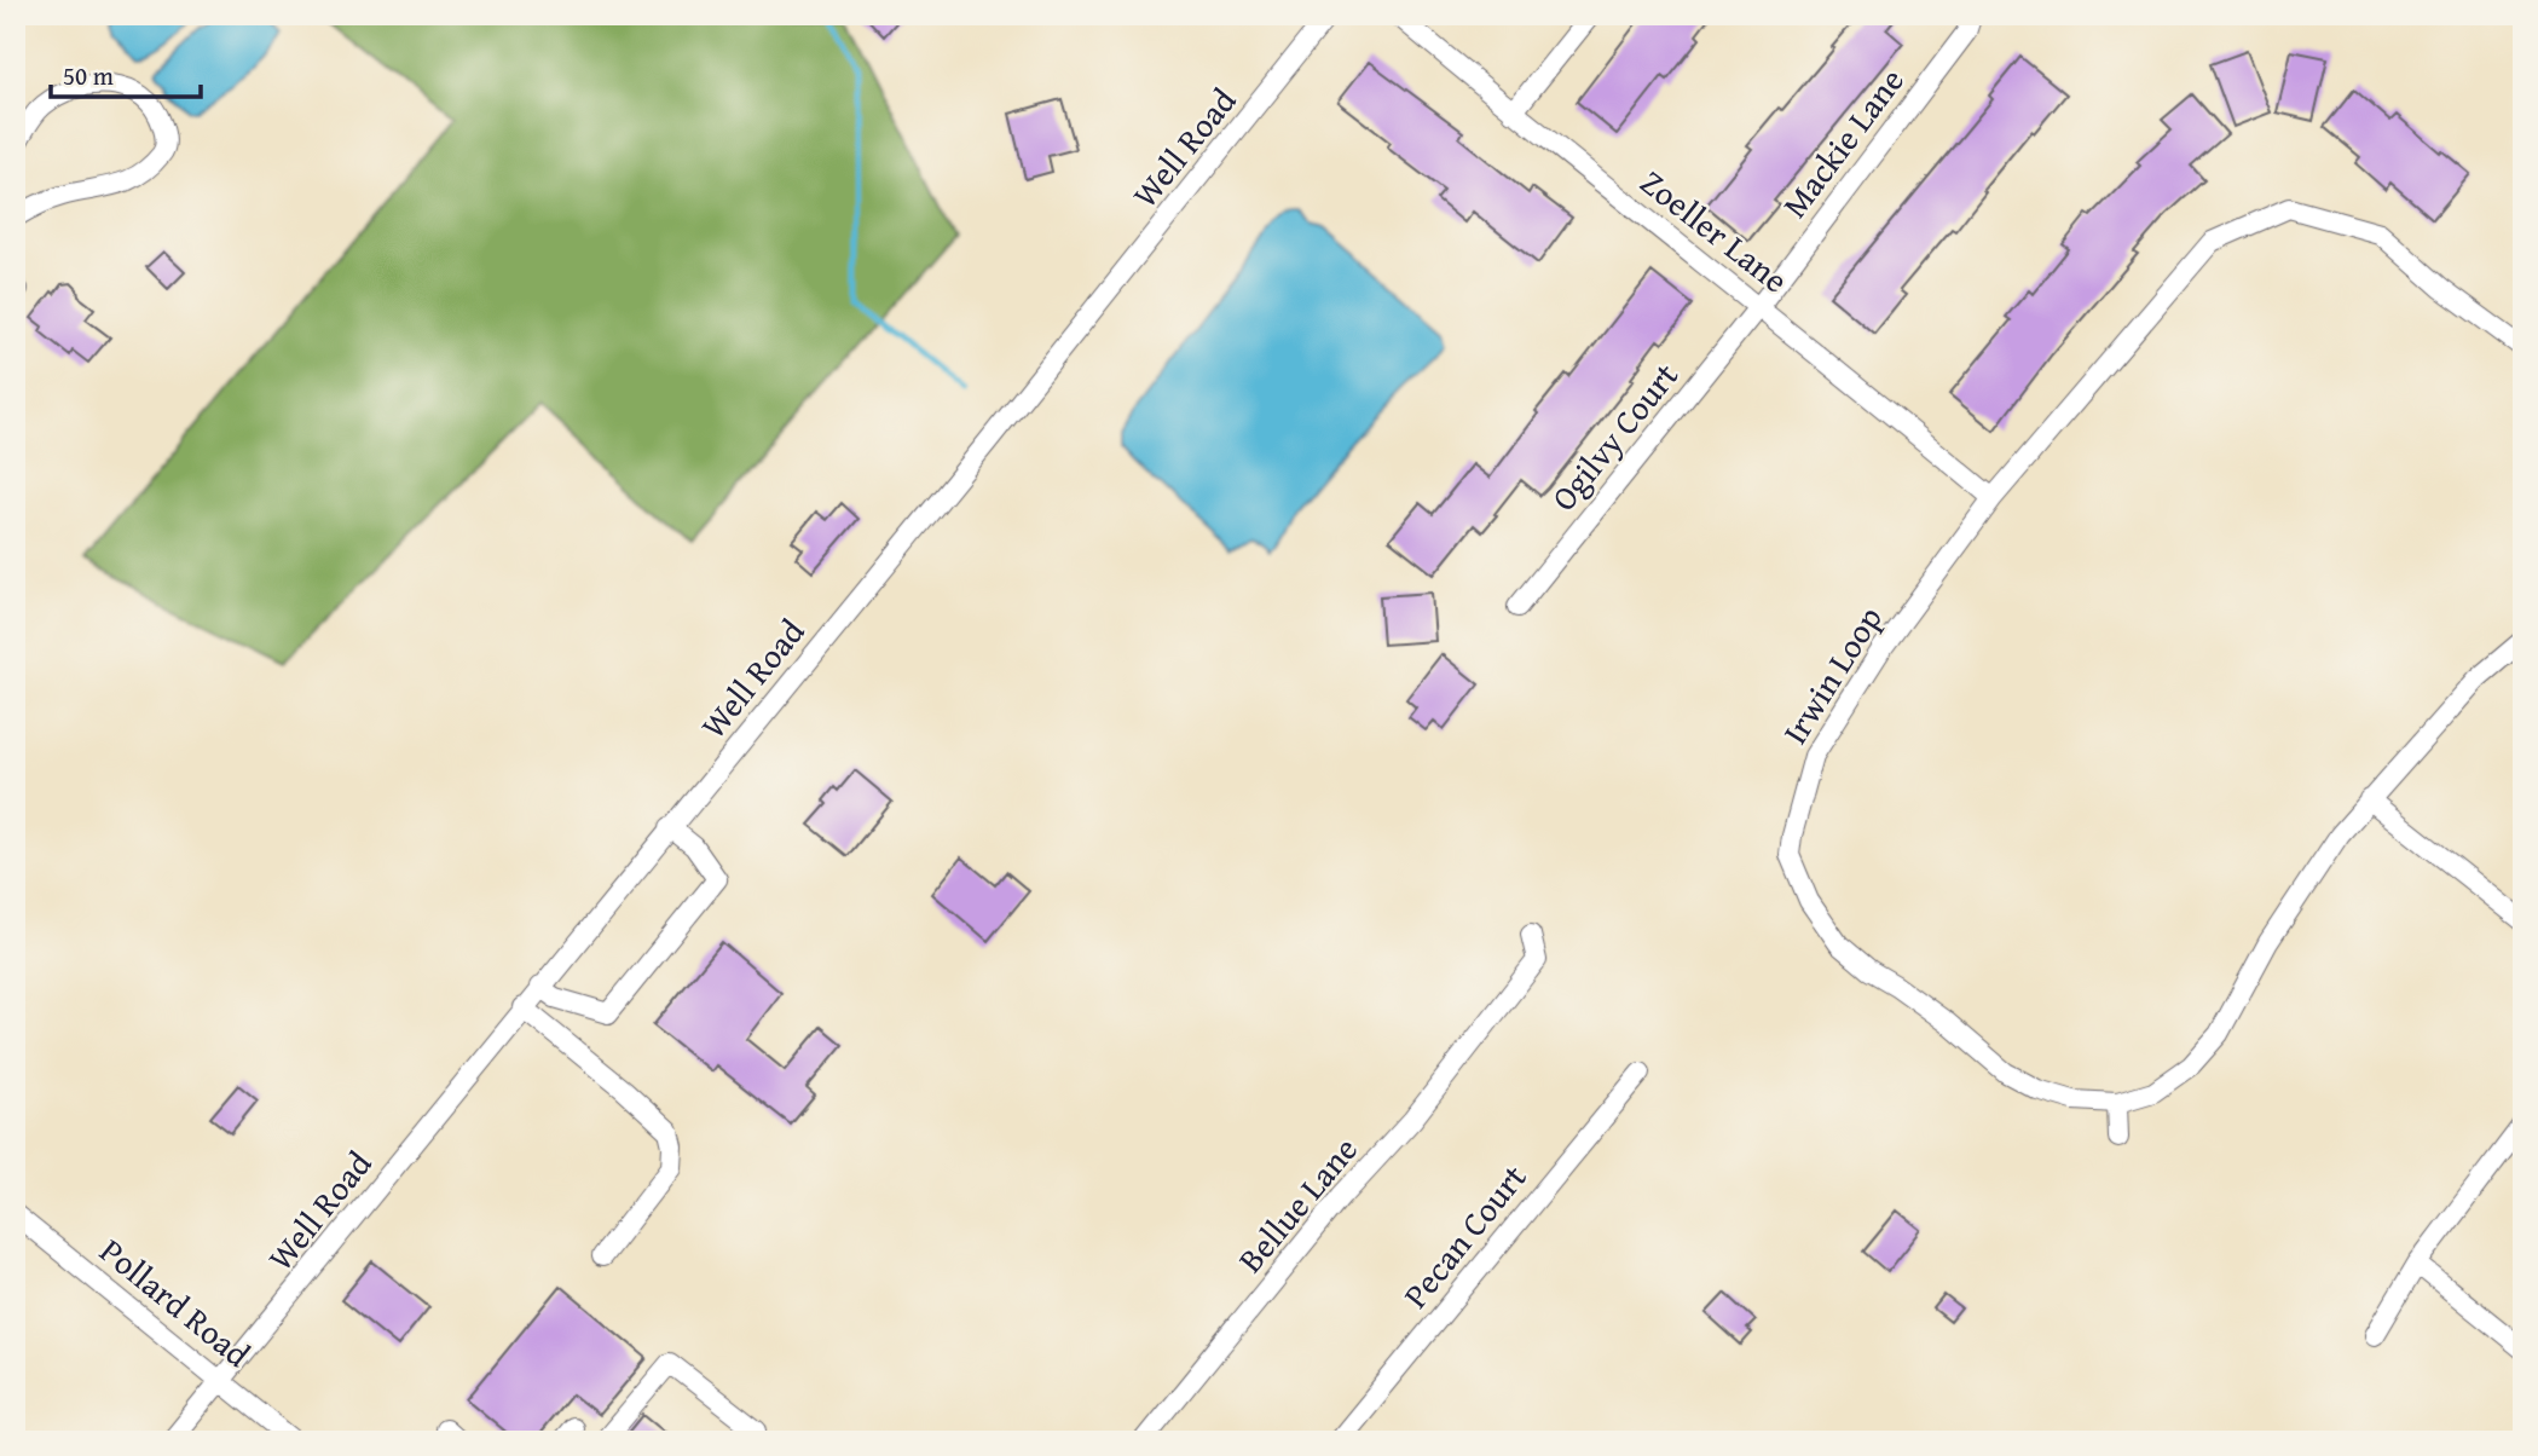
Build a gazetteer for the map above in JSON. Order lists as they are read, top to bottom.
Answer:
{
  "streets": {
    "street": [
      "Mackie Lane",
      "Well Road",
      "Zoeller Lane",
      "Ogilvy Court",
      "Irwin Loop",
      "Bellue Lane",
      "Pecan Court",
      "Pollard Road"
    ]
  },
  "crossings": [
    ["Mackie Lane", "Zoeller Lane"],
    ["Mackie Lane", "Ogilvy Court"],
    ["Well Road", "Pollard Road"],
    ["Zoeller Lane", "Ogilvy Court"],
    ["Zoeller Lane", "Irwin Loop"]
  ],
  "scale_bar": "50 m"
}
